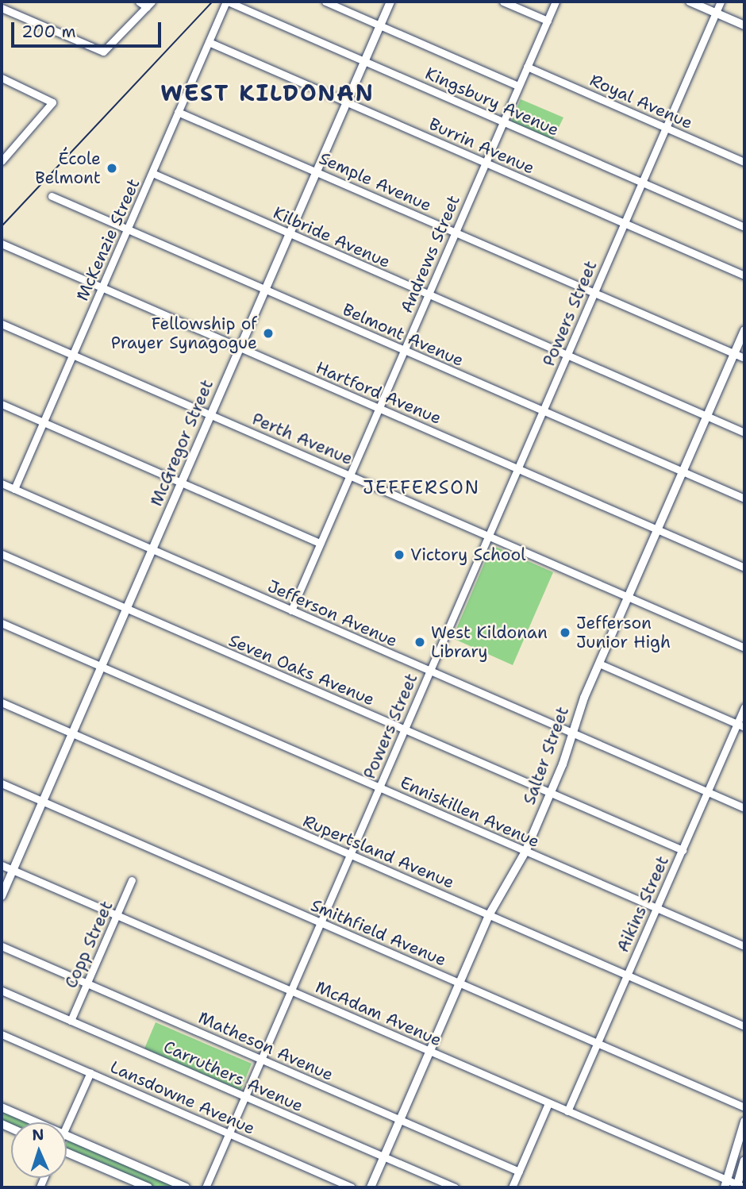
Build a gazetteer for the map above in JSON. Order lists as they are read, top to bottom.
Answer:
{
  "streets": {
    "main road": ["McGregor Street", "Salter Street"],
    "street": [
      "Kingsbury Avenue",
      "Royal Avenue",
      "Burrin Avenue",
      "Semple Avenue",
      "Kilbride Avenue",
      "McKenzie Street",
      "Andrews Street",
      "Powers Street",
      "Belmont Avenue",
      "Hartford Avenue",
      "Perth Avenue",
      "Jefferson Avenue",
      "Seven Oaks Avenue",
      "Enniskillen Avenue",
      "Rupertsland Avenue",
      "Aikins Street",
      "Smithfield Avenue",
      "Copp Street",
      "McAdam Avenue",
      "Matheson Avenue",
      "Carruthers Avenue",
      "Lansdowne Avenue"
    ]
  },
  "crossings": [
    ["Kingsbury Avenue", "McKenzie Street"],
    ["Kingsbury Avenue", "Andrews Street"],
    ["Kingsbury Avenue", "Powers Street"],
    ["Kingsbury Avenue", "McGregor Street"],
    ["Royal Avenue", "Andrews Street"],
    ["Royal Avenue", "Powers Street"],
    ["Burrin Avenue", "McKenzie Street"],
    ["Burrin Avenue", "Andrews Street"],
    ["Burrin Avenue", "Powers Street"],
    ["Burrin Avenue", "McGregor Street"],
    ["Semple Avenue", "McKenzie Street"],
    ["Semple Avenue", "Andrews Street"],
    ["Semple Avenue", "Powers Street"],
    ["Semple Avenue", "McGregor Street"],
    ["Semple Avenue", "Salter Street"],
    ["Kilbride Avenue", "McKenzie Street"],
    ["Kilbride Avenue", "Andrews Street"],
    ["Kilbride Avenue", "Powers Street"],
    ["Kilbride Avenue", "McGregor Street"],
    ["Kilbride Avenue", "Salter Street"],
    ["McKenzie Street", "Belmont Avenue"],
    ["McKenzie Street", "Hartford Avenue"],
    ["McKenzie Street", "Perth Avenue"],
    ["McKenzie Street", "Jefferson Avenue"],
    ["Andrews Street", "Belmont Avenue"],
    ["Andrews Street", "Hartford Avenue"],
    ["Andrews Street", "Perth Avenue"],
    ["Andrews Street", "Jefferson Avenue"],
    ["Powers Street", "Belmont Avenue"],
    ["Powers Street", "Hartford Avenue"],
    ["Powers Street", "Perth Avenue"],
    ["Powers Street", "Jefferson Avenue"],
    ["Powers Street", "Seven Oaks Avenue"],
    ["Powers Street", "Enniskillen Avenue"],
    ["Powers Street", "Rupertsland Avenue"],
    ["Powers Street", "Smithfield Avenue"],
    ["Powers Street", "McAdam Avenue"],
    ["Powers Street", "Matheson Avenue"],
    ["Powers Street", "Carruthers Avenue"],
    ["Powers Street", "Lansdowne Avenue"],
    ["Belmont Avenue", "McGregor Street"],
    ["Belmont Avenue", "Salter Street"],
    ["Hartford Avenue", "McGregor Street"],
    ["Hartford Avenue", "Salter Street"],
    ["Perth Avenue", "McGregor Street"],
    ["Perth Avenue", "Salter Street"],
    ["McGregor Street", "Jefferson Avenue"],
    ["McGregor Street", "Seven Oaks Avenue"],
    ["McGregor Street", "Enniskillen Avenue"],
    ["McGregor Street", "Rupertsland Avenue"],
    ["McGregor Street", "Smithfield Avenue"],
    ["McGregor Street", "McAdam Avenue"],
    ["Jefferson Avenue", "Salter Street"],
    ["Jefferson Avenue", "Aikins Street"],
    ["Seven Oaks Avenue", "Salter Street"],
    ["Seven Oaks Avenue", "Aikins Street"],
    ["Salter Street", "Enniskillen Avenue"],
    ["Salter Street", "Rupertsland Avenue"],
    ["Salter Street", "Smithfield Avenue"],
    ["Salter Street", "McAdam Avenue"],
    ["Salter Street", "Matheson Avenue"],
    ["Salter Street", "Carruthers Avenue"],
    ["Enniskillen Avenue", "Aikins Street"],
    ["Rupertsland Avenue", "Aikins Street"],
    ["Aikins Street", "Smithfield Avenue"],
    ["Aikins Street", "McAdam Avenue"],
    ["Copp Street", "McAdam Avenue"],
    ["Copp Street", "Matheson Avenue"],
    ["Copp Street", "Carruthers Avenue"]
  ],
  "districts": ["WEST KILDONAN", "JEFFERSON"],
  "places": [
    "École Belmont",
    "Fellowship of Prayer Synagogue",
    "Victory School",
    "Jefferson Junior High",
    "West Kildonan Library"
  ],
  "scale_bar": "200 m",
  "north": "top"
}
